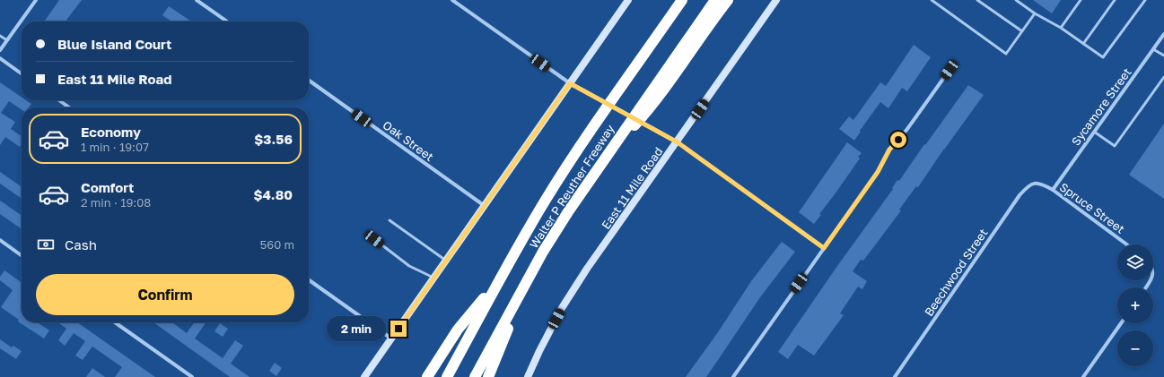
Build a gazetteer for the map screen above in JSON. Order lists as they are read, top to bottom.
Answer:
{
  "streets": {
    "highway": ["Walter P Reuther Freeway"],
    "main road": ["East 11 Mile Road"],
    "street": [
      "Sycamore Street",
      "Oak Street",
      "Spruce Street",
      "Beechwood Street"
    ]
  },
  "crossings": [
    ["Sycamore Street", "Spruce Street"],
    ["Spruce Street", "Beechwood Street"]
  ],
  "page": {
    "banner": ["Blue Island Court", "East 11 Mile Road"],
    "list": [
      {
        "name": "Economy",
        "note": "1 min · 19:07",
        "value": "$3.56"
      },
      {
        "name": "Comfort",
        "note": "2 min · 19:08",
        "value": "$4.80"
      }
    ],
    "pay": ["Cash", "560 m"],
    "map_buttons": ["+", "−"],
    "buttons": "Confirm",
    "bubble": "2 min"
  }
}
